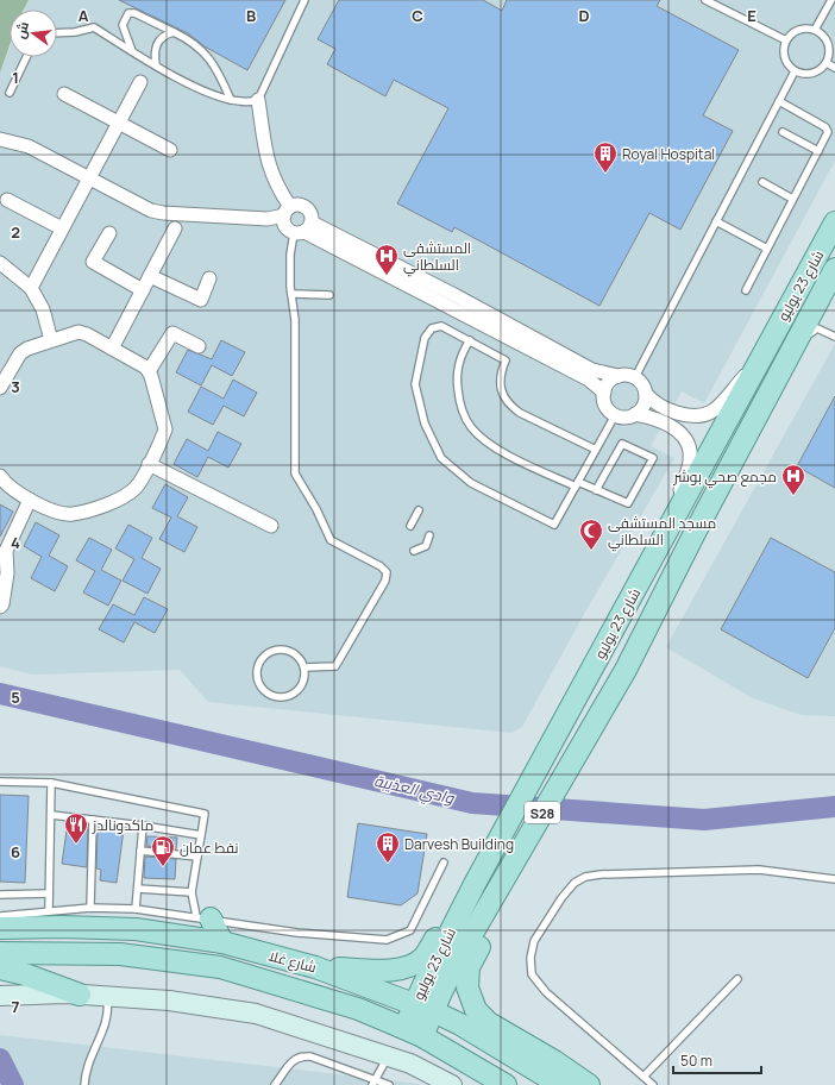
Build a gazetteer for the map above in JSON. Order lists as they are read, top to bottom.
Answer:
{
  "streets": {
    "main road": ["شارع 23 يوليو", "S28", "شارع غلا"]
  },
  "crossings": [
    ["شارع 23 يوليو", "شارع غلا"]
  ],
  "water": ["وادي العذيبة"],
  "places": {
    "building": ["Royal Hospital", "Darvesh Building"],
    "hospital": ["المستشفى السلطاني", "مجمع صحي بوشر"],
    "mosque": ["مسجد المستشفى السلطاني"],
    "restaurant": ["ماكدونالدز"],
    "fuel station": ["نفط عمان"]
  },
  "scale_bar": "50 m",
  "north": "left",
  "grid": {
    "columns": [
      "A",
      "B",
      "C",
      "D",
      "E"
    ],
    "rows": [
      "1",
      "2",
      "3",
      "4",
      "5",
      "6",
      "7"
    ]
  }
}
